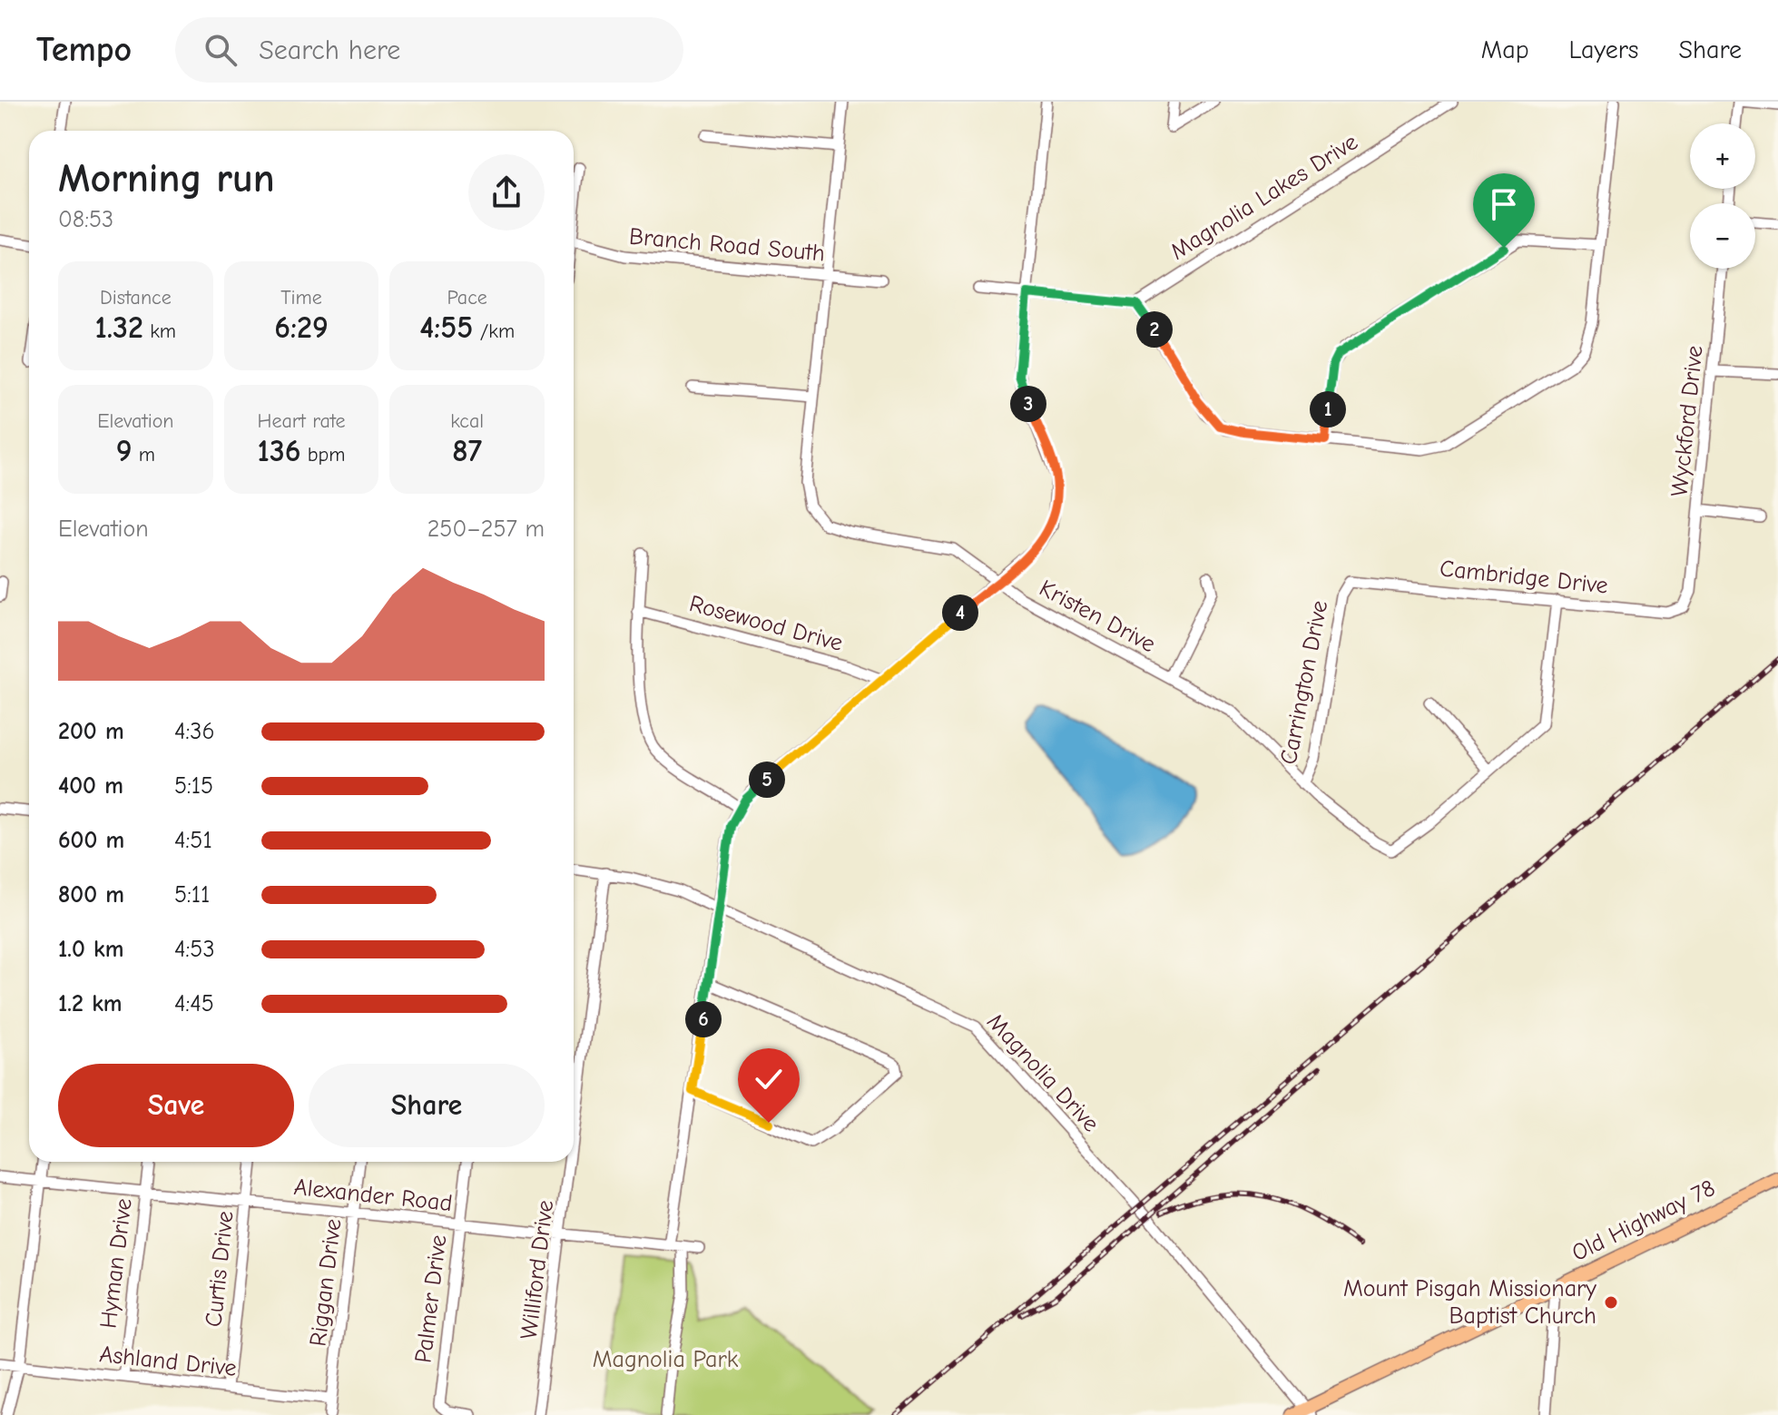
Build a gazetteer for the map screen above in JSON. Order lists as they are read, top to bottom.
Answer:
{
  "streets": {
    "main road": ["Old Highway 78"],
    "street": [
      "Magnolia Lakes Drive",
      "Branch Road South",
      "Wyckford Drive",
      "Cambridge Drive",
      "Kristen Drive",
      "Rosewood Drive",
      "Carrington Drive",
      "Magnolia Drive",
      "Alexander Road",
      "Hyman Drive",
      "Curtis Drive",
      "Williford Drive",
      "Riggan Drive",
      "Palmer Drive",
      "Ashland Drive"
    ]
  },
  "crossings": [
    ["Branch Road South", "Kristen Drive"],
    ["Wyckford Drive", "Cambridge Drive"],
    ["Cambridge Drive", "Carrington Drive"],
    ["Kristen Drive", "Carrington Drive"],
    ["Magnolia Drive", "Old Highway 78"],
    ["Magnolia Drive", "Williford Drive"],
    ["Alexander Road", "Hyman Drive"],
    ["Alexander Road", "Curtis Drive"],
    ["Alexander Road", "Williford Drive"],
    ["Alexander Road", "Riggan Drive"],
    ["Alexander Road", "Palmer Drive"],
    ["Hyman Drive", "Ashland Drive"],
    ["Curtis Drive", "Ashland Drive"],
    ["Riggan Drive", "Ashland Drive"]
  ],
  "parks": ["Magnolia Park"],
  "places": ["Mount Pisgah Missionary Baptist Church"],
  "page": {
    "header": "Tempo",
    "search": "Search here",
    "nav": ["Map", "Layers", "Share"],
    "map_buttons": ["+", "−"],
    "heading": ["Morning run", "08:53"],
    "stats": [
      ["Distance", "1.32 km"],
      ["Time", "6:29"],
      ["Pace", "4:55 /km"],
      ["Elevation", "9 m"],
      ["Heart rate", "136 bpm"],
      ["kcal", "87"]
    ],
    "pins": [
      "2",
      "3",
      "1",
      "4",
      "5",
      "6"
    ],
    "chart": ["Elevation", "250–257 m"],
    "list": [
      {
        "name": "200 m",
        "note": "4:36"
      },
      {
        "name": "400 m",
        "note": "5:15"
      },
      {
        "name": "600 m",
        "note": "4:51"
      },
      {
        "name": "800 m",
        "note": "5:11"
      },
      {
        "name": "1.0 km",
        "note": "4:53"
      },
      {
        "name": "1.2 km",
        "note": "4:45"
      }
    ],
    "buttons": ["Save", "Share"]
  }
}
